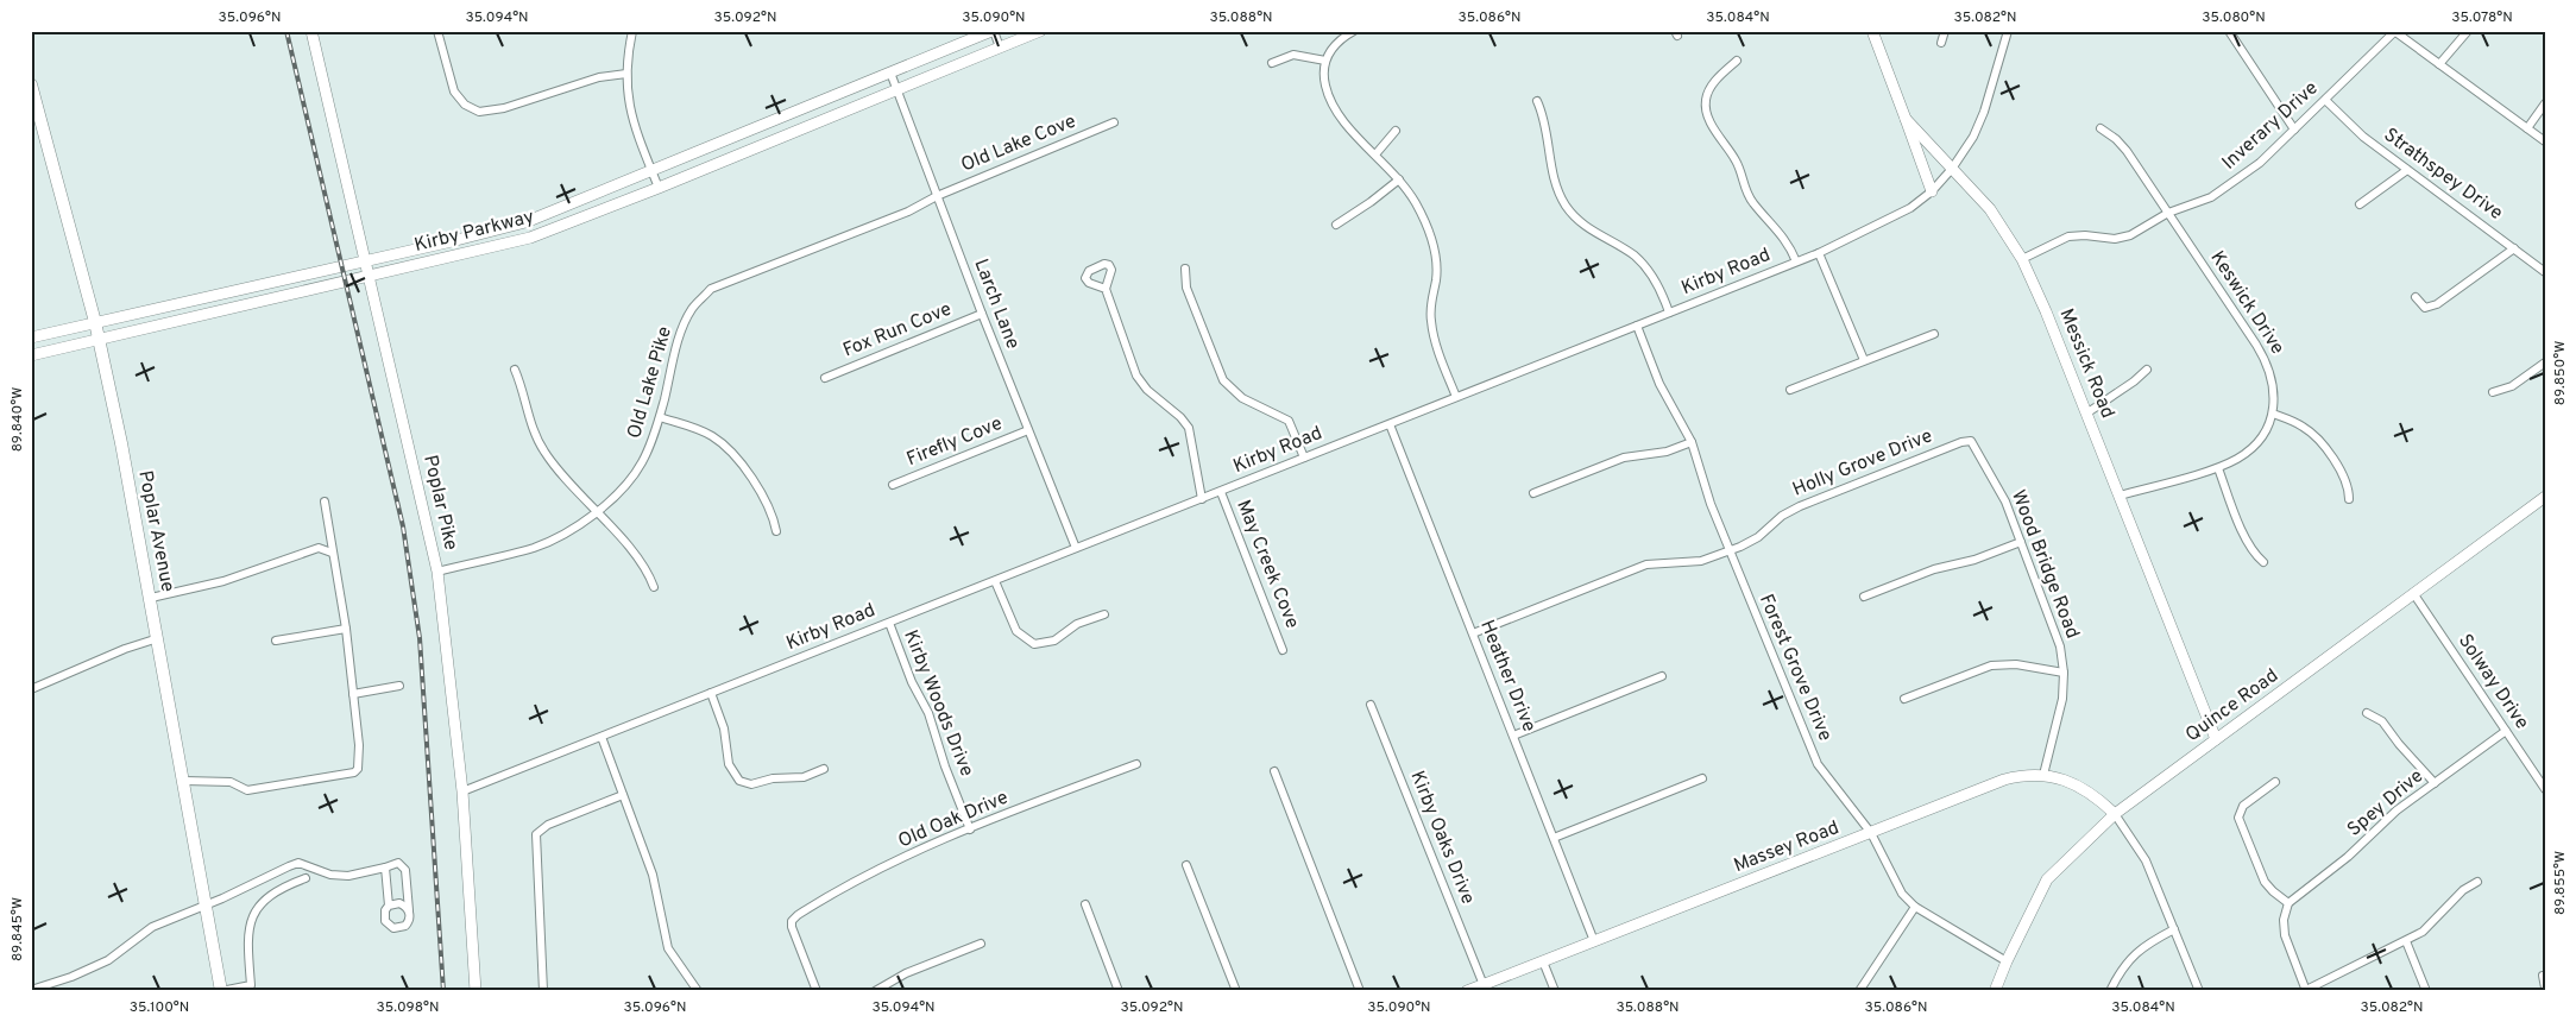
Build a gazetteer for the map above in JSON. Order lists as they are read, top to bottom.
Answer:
{
  "streets": {
    "main road": [
      "Kirby Parkway",
      "Messick Road",
      "Poplar Pike",
      "Poplar Avenue",
      "Quince Road",
      "Massey Road"
    ],
    "street": [
      "Inverary Drive",
      "Old Lake Cove",
      "Strathspey Drive",
      "Kirby Road",
      "Keswick Drive",
      "Larch Lane",
      "Fox Run Cove",
      "Old Lake Pike",
      "Firefly Cove",
      "Holly Grove Drive",
      "May Creek Cove",
      "Wood Bridge Road",
      "Forest Grove Drive",
      "Heather Drive",
      "Solway Drive",
      "Kirby Woods Drive",
      "Spey Drive",
      "Old Oak Drive",
      "Kirby Oaks Drive"
    ]
  },
  "crossings": [
    ["Inverary Drive", "Strathspey Drive"],
    ["Inverary Drive", "Keswick Drive"],
    ["Inverary Drive", "Messick Road"],
    ["Old Lake Cove", "Larch Lane"],
    ["Old Lake Cove", "Old Lake Pike"],
    ["Kirby Parkway", "Larch Lane"],
    ["Kirby Parkway", "Poplar Pike"],
    ["Kirby Parkway", "Poplar Avenue"],
    ["Kirby Road", "Larch Lane"],
    ["Kirby Road", "Messick Road"],
    ["Kirby Road", "Poplar Pike"],
    ["Kirby Road", "May Creek Cove"],
    ["Kirby Road", "Forest Grove Drive"],
    ["Kirby Road", "Heather Drive"],
    ["Kirby Road", "Kirby Woods Drive"],
    ["Keswick Drive", "Messick Road"],
    ["Larch Lane", "Fox Run Cove"],
    ["Larch Lane", "Old Lake Pike"],
    ["Larch Lane", "Firefly Cove"],
    ["Messick Road", "Quince Road"],
    ["Old Lake Pike", "Poplar Pike"],
    ["Holly Grove Drive", "Wood Bridge Road"],
    ["Holly Grove Drive", "Forest Grove Drive"],
    ["Holly Grove Drive", "Heather Drive"],
    ["Wood Bridge Road", "Massey Road"],
    ["Forest Grove Drive", "Quince Road"],
    ["Forest Grove Drive", "Massey Road"],
    ["Heather Drive", "Massey Road"],
    ["Solway Drive", "Quince Road"],
    ["Solway Drive", "Spey Drive"],
    ["Kirby Woods Drive", "Old Oak Drive"],
    ["Quince Road", "Massey Road"],
    ["Kirby Oaks Drive", "Massey Road"]
  ],
  "coordinates": [
    "35.096°N",
    "35.094°N",
    "35.092°N",
    "35.090°N",
    "35.088°N",
    "35.086°N",
    "35.084°N",
    "35.082°N",
    "35.080°N",
    "35.078°N",
    "89.850°W",
    "89.840°W",
    "89.855°W",
    "89.845°W",
    "35.100°N",
    "35.098°N"
  ]
}
